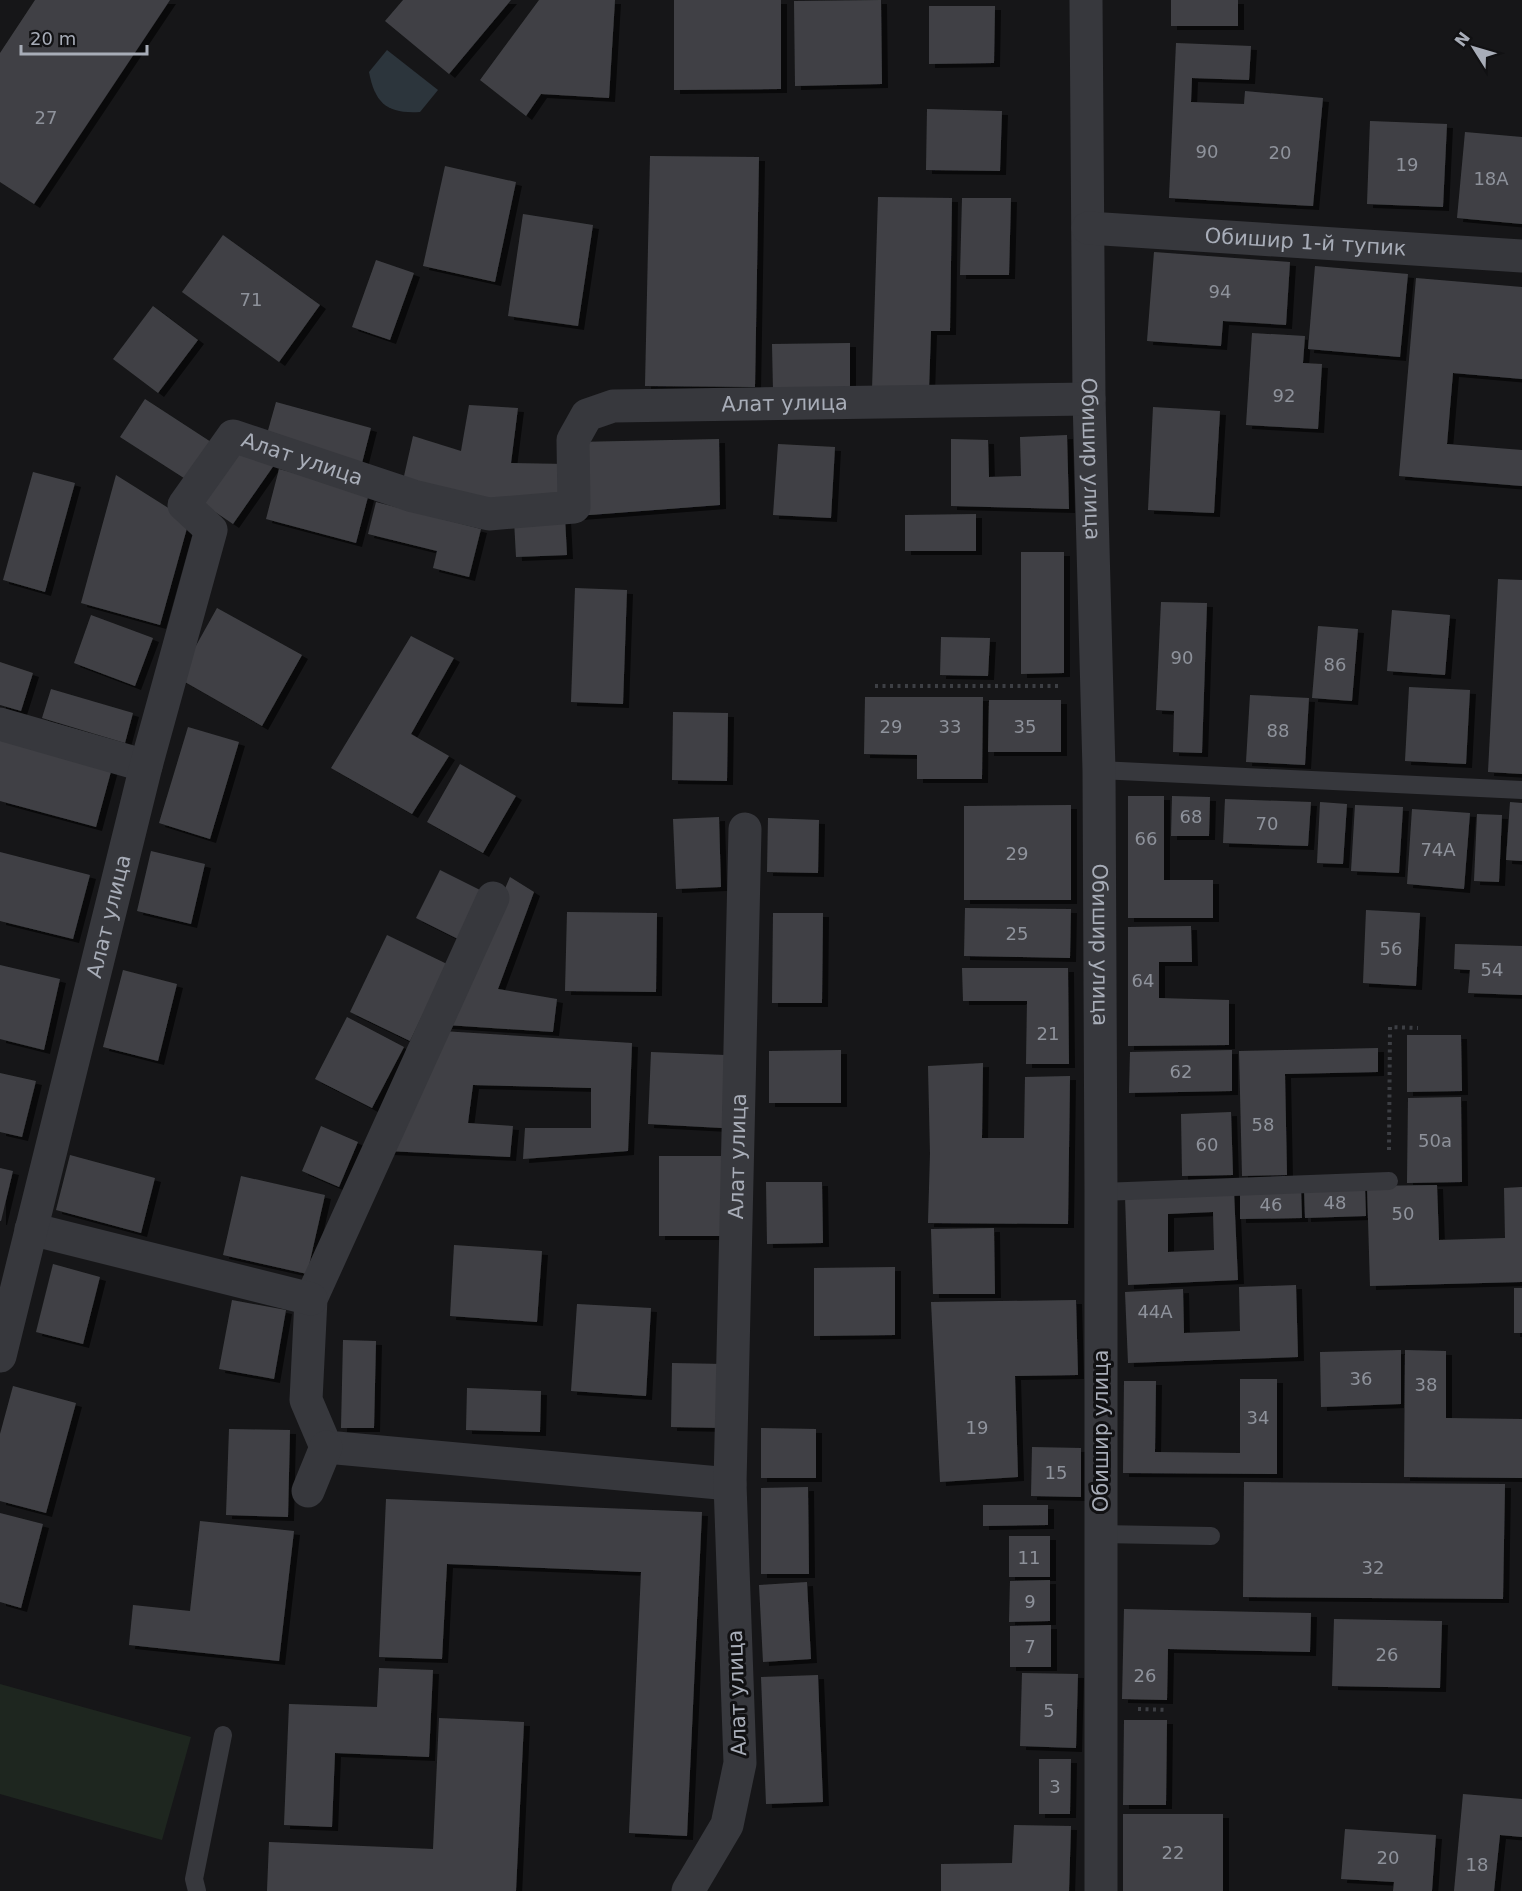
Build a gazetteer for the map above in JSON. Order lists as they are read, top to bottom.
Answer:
{
  "streets": {
    "street": ["Обишир 1-й тупик", "Алат улица", "Обишир улица"]
  },
  "crossings": [
    ["Обишир 1-й тупик", "Обишир улица"],
    ["Алат улица", "Обишир улица"]
  ],
  "house_numbers": [
    "27",
    "90",
    "20",
    "19",
    "18А",
    "94",
    "71",
    "92",
    "90",
    "86",
    "29",
    "33",
    "35",
    "88",
    "68",
    "70",
    "66",
    "74А",
    "29",
    "25",
    "56",
    "54",
    "64",
    "21",
    "62",
    "58",
    "50а",
    "60",
    "48",
    "46",
    "50",
    "44А",
    "36",
    "38",
    "34",
    "19",
    "15",
    "11",
    "32",
    "9",
    "7",
    "26",
    "26",
    "5",
    "3",
    "22",
    "20",
    "18"
  ],
  "scale_bar": "20 m",
  "north": "top left"
}
